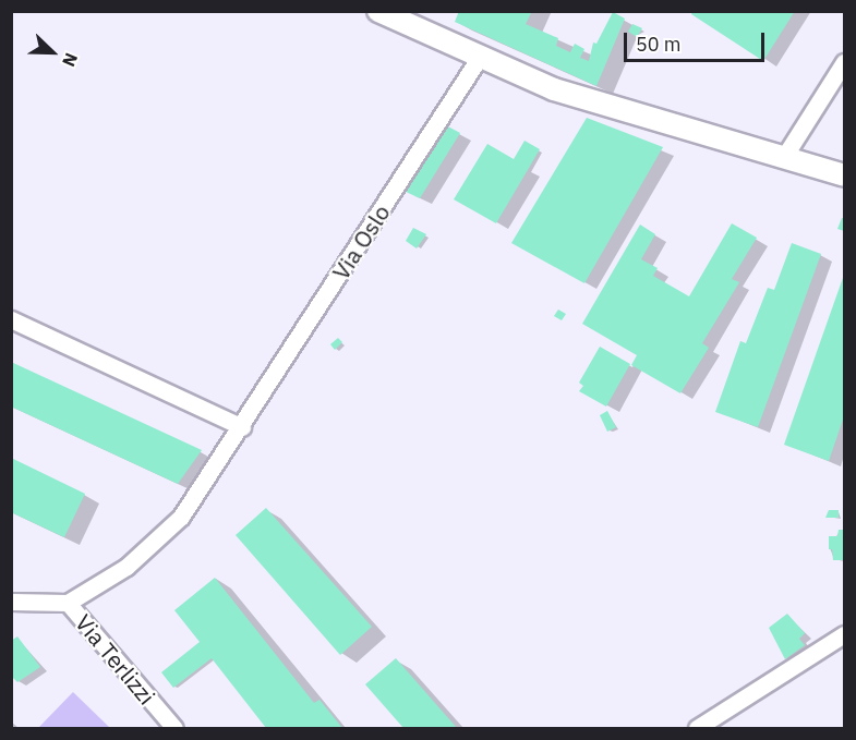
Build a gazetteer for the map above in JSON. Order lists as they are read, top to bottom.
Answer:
{
  "streets": {
    "street": ["Via Oslo", "Via Terlizzi"]
  },
  "crossings": [
    ["Via Oslo", "Via Terlizzi"]
  ],
  "scale_bar": "50 m",
  "north": "bottom right"
}
